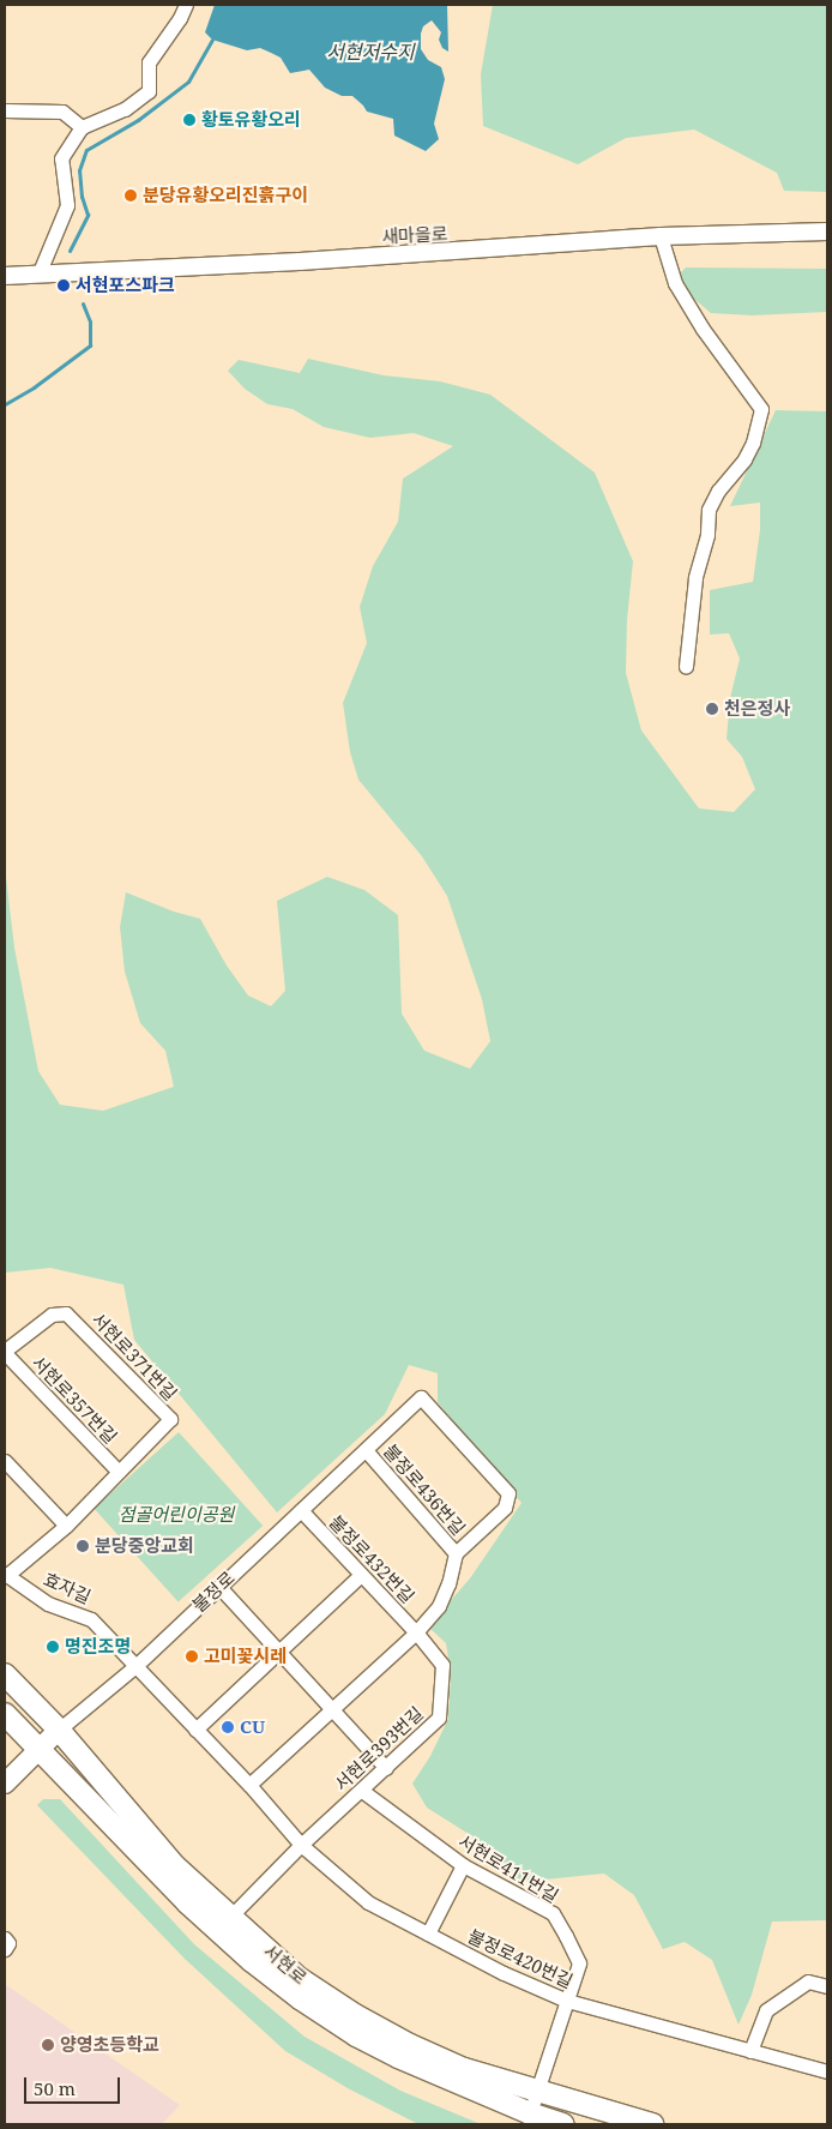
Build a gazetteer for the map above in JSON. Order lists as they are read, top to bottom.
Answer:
{
  "streets": {
    "main road": ["불정로", "서현로"],
    "street": [
      "새마을로",
      "서현로371번길",
      "서현로357번길",
      "불정로436번길",
      "불정로432번길",
      "효자길",
      "서현로393번길",
      "서현로411번길",
      "불정로420번길"
    ]
  },
  "crossings": [
    ["서현로371번길", "서현로357번길"],
    ["서현로371번길", "효자길"],
    ["불정로436번길", "불정로"],
    ["불정로432번길", "불정로"],
    ["불정로432번길", "서현로393번길"],
    ["효자길", "불정로"],
    ["효자길", "불정로420번길"],
    ["불정로", "불정로420번길"],
    ["불정로", "서현로"],
    ["서현로393번길", "서현로411번길"],
    ["서현로393번길", "불정로420번길"],
    ["서현로393번길", "서현로"],
    ["서현로411번길", "불정로420번길"],
    ["서현로411번길", "서현로"]
  ],
  "water": ["서현저수지"],
  "parks": ["점골어린이공원"],
  "places": [
    "황토유황오리",
    "분당유황오리진흙구이",
    "서현포스파크",
    "천은정사",
    "분당중앙교회",
    "명진조명",
    "고미꽃시레",
    "CU",
    "양영초등학교"
  ],
  "scale_bar": "50 m"
}
